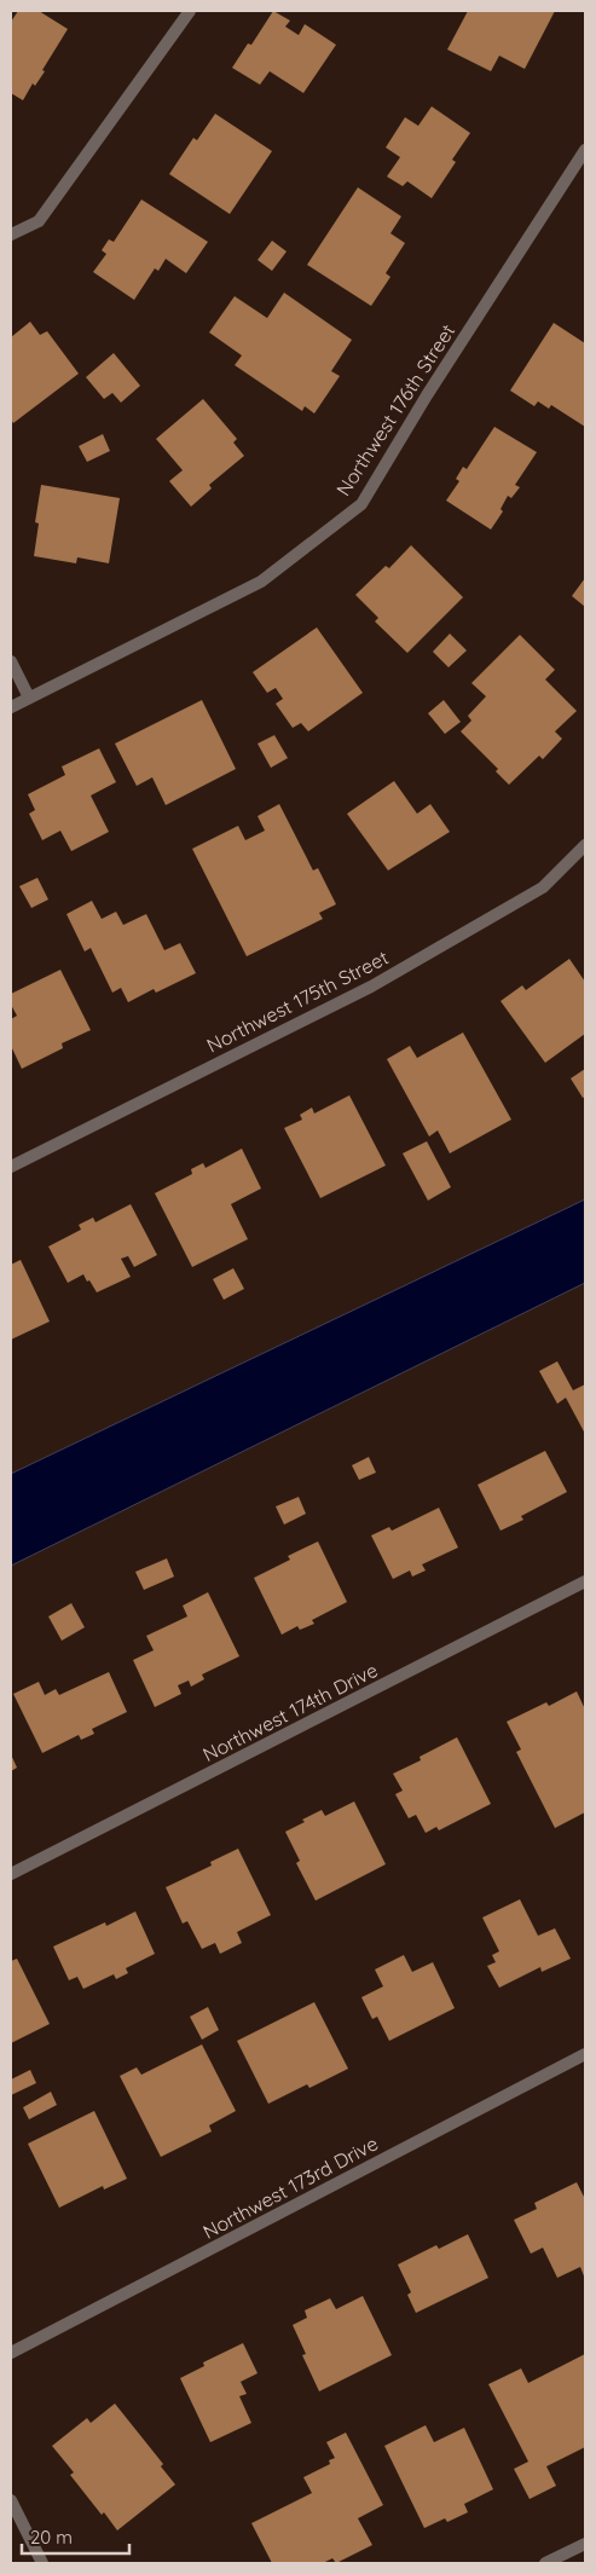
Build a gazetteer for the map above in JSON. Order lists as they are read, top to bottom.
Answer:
{
  "streets": {
    "street": [
      "Northwest 176th Street",
      "Northwest 175th Street",
      "Northwest 174th Drive",
      "Northwest 173rd Drive"
    ]
  },
  "scale_bar": "20 m"
}
